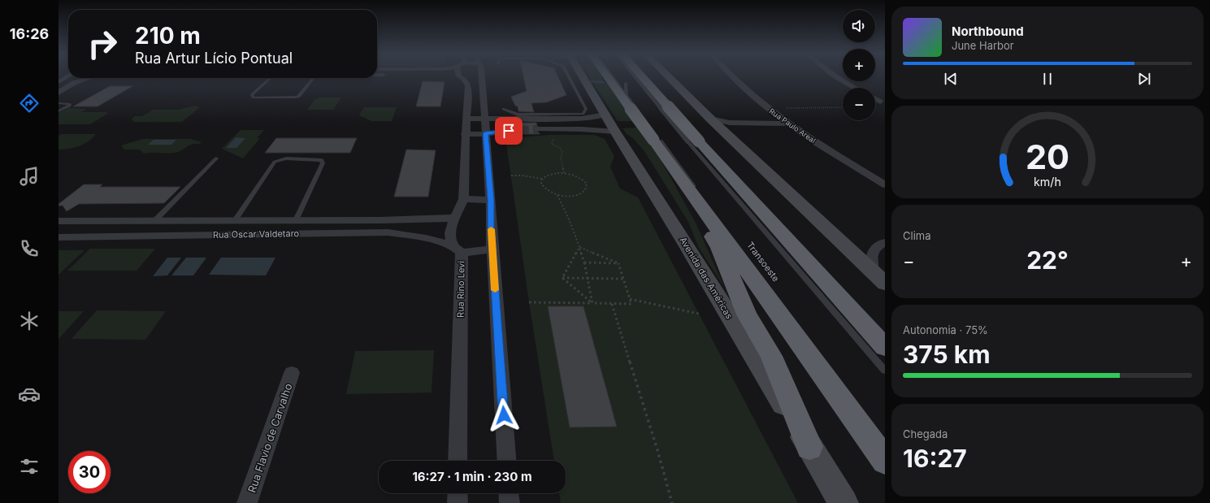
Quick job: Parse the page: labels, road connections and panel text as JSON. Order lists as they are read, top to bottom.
{
  "streets": {
    "main road": ["Avenida das Américas"],
    "street": [
      "Rua Paulo Areal",
      "Rua Oscar Valdetaro",
      "Rua Rino Levi",
      "Rua Flavio de Carvalho"
    ],
    "lane": ["Transoeste"]
  },
  "crossings": [
    ["Rua Oscar Valdetaro", "Rua Rino Levi"]
  ],
  "page": {
    "tabs": "16:26",
    "map_buttons": ["+", "−"],
    "turn": ["210 m", "Rua Artur Lício Pontual"],
    "song": ["Northbound", "June Harbor"],
    "tile": [
      "Clima",
      ["Autonomia · 75%", "375 km"],
      ["Chegada", "16:27"]
    ],
    "heat": ["−", "22°", "+"],
    "limit": "30",
    "trip": "16:27 · 1 min · 230 m",
    "gauge": ["20", "km/h"]
  }
}
